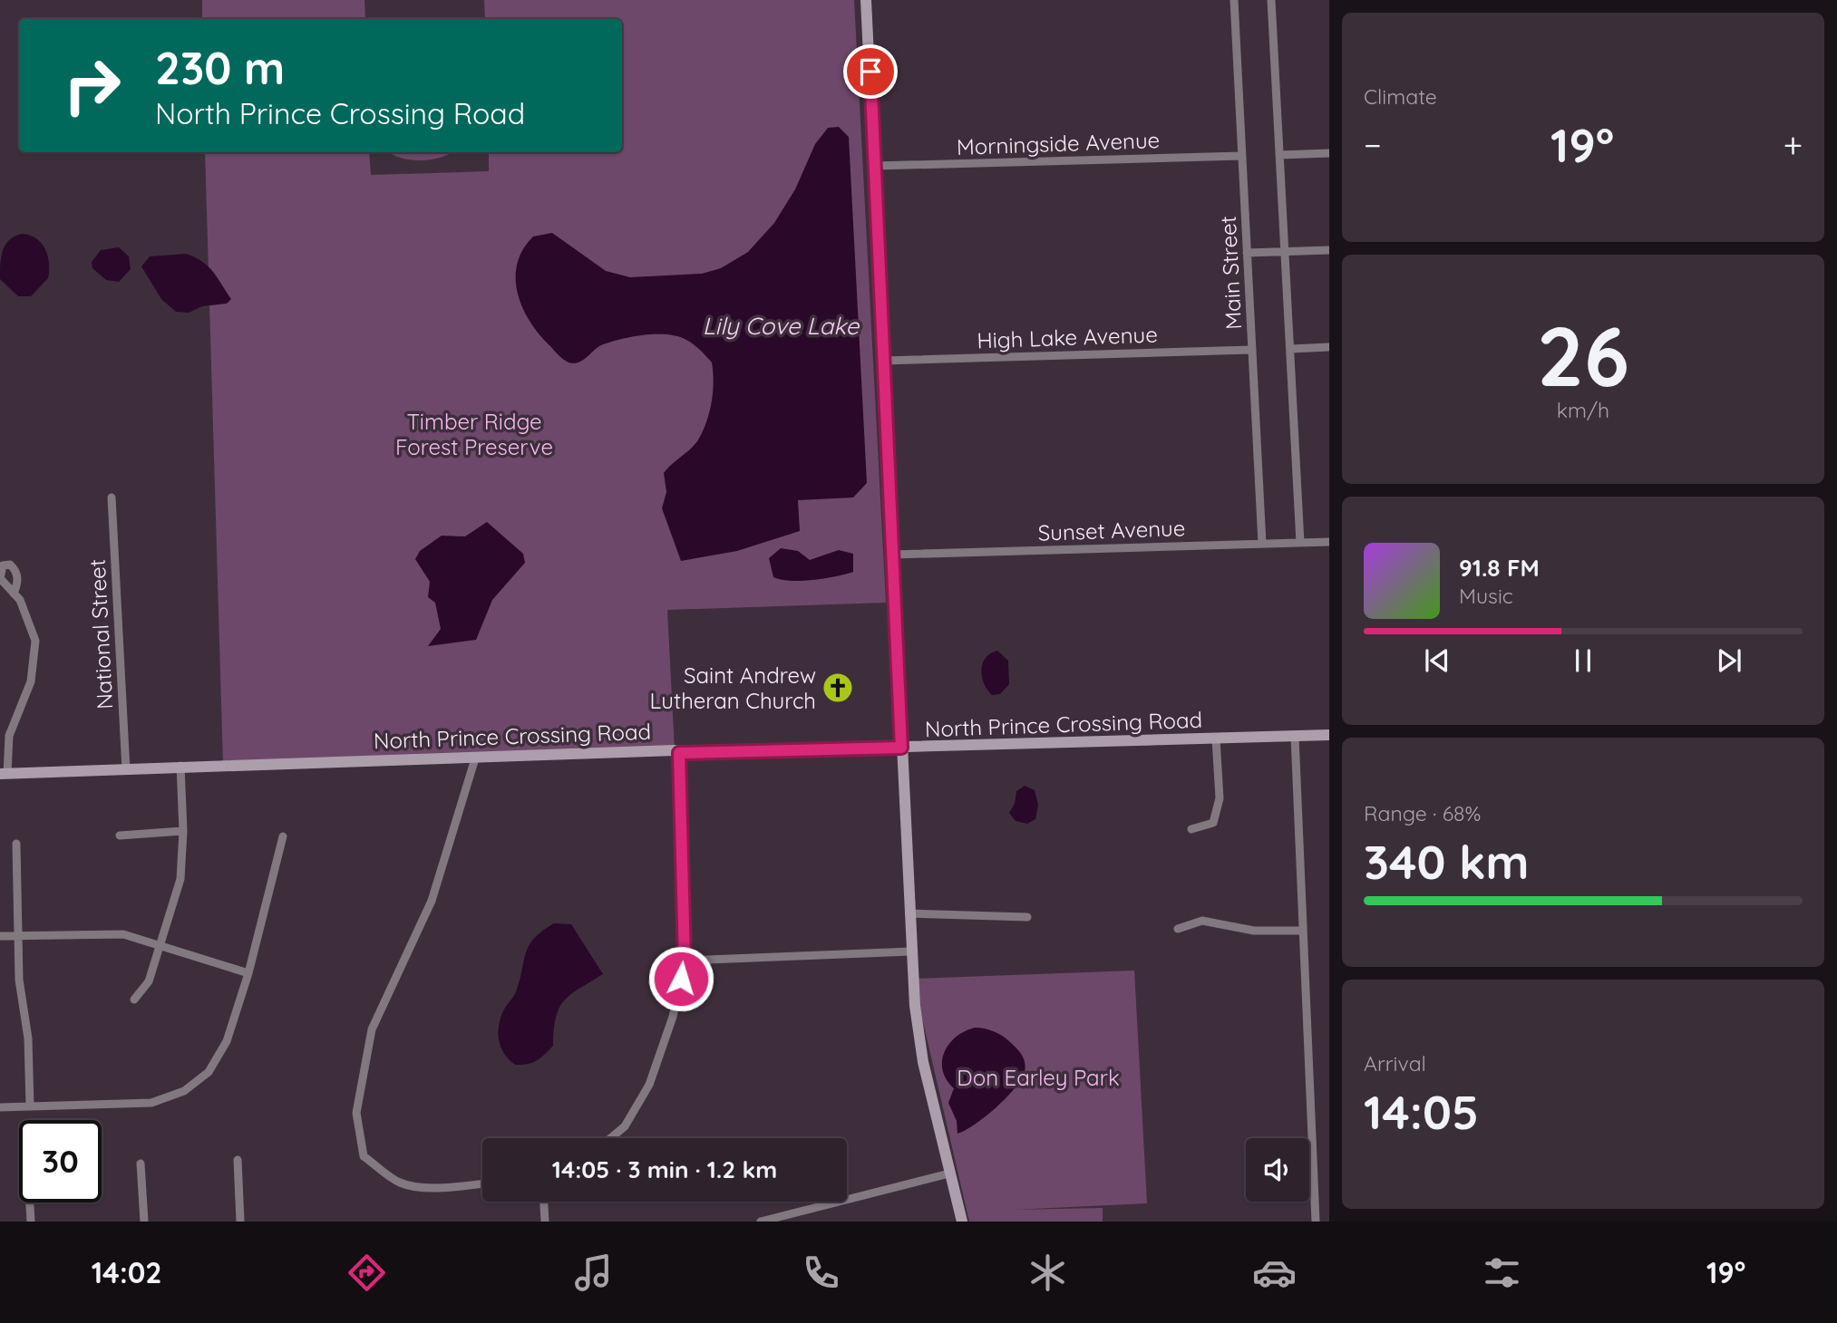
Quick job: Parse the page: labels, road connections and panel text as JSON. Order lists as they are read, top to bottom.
{
  "streets": {
    "street": [
      "Morningside Avenue",
      "Main Street",
      "High Lake Avenue",
      "Sunset Avenue",
      "National Street",
      "North Prince Crossing Road"
    ]
  },
  "crossings": [
    ["Morningside Avenue", "Main Street"],
    ["Main Street", "High Lake Avenue"],
    ["Main Street", "Sunset Avenue"],
    ["National Street", "North Prince Crossing Road"]
  ],
  "water": ["Lily Cove Lake"],
  "parks": ["Timber Ridge Forest Preserve", "Don Earley Park"],
  "places": {
    "church": ["Saint Andrew Lutheran Church"]
  },
  "page": {
    "tile": [
      "Climate",
      ["26", "km/h"],
      ["Range · 68%", "340 km"],
      ["Arrival", "14:05"]
    ],
    "turn": ["230 m", "North Prince Crossing Road"],
    "heat": ["−", "19°", "+"],
    "song": ["91.8 FM", "Music"],
    "limit": "30",
    "trip": "14:05 · 3 min · 1.2 km",
    "tabs": ["14:02", "19°"]
  }
}
